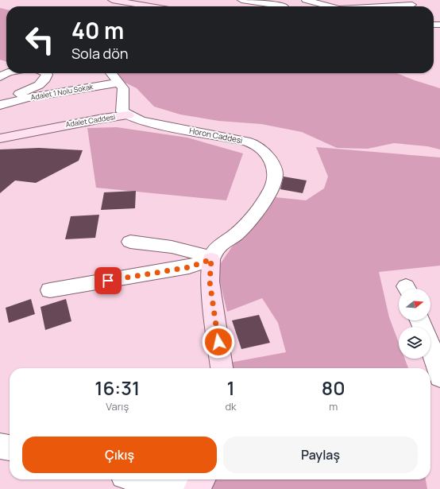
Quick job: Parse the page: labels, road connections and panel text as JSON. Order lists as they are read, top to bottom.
{
  "streets": {
    "street": ["Adalet 1 Nolu Sokak", "Adalet Caddesi", "Horon Caddesi"]
  },
  "crossings": [
    ["Adalet 1 Nolu Sokak", "Adalet Caddesi"],
    ["Adalet Caddesi", "Horon Caddesi"]
  ],
  "north": "right",
  "page": {
    "turn": ["40 m", "Sola dön"],
    "eta": [
      "16:31",
      "Varış",
      "1",
      "dk",
      "80",
      "m"
    ],
    "buttons": ["Çıkış", "Paylaş"]
  }
}
